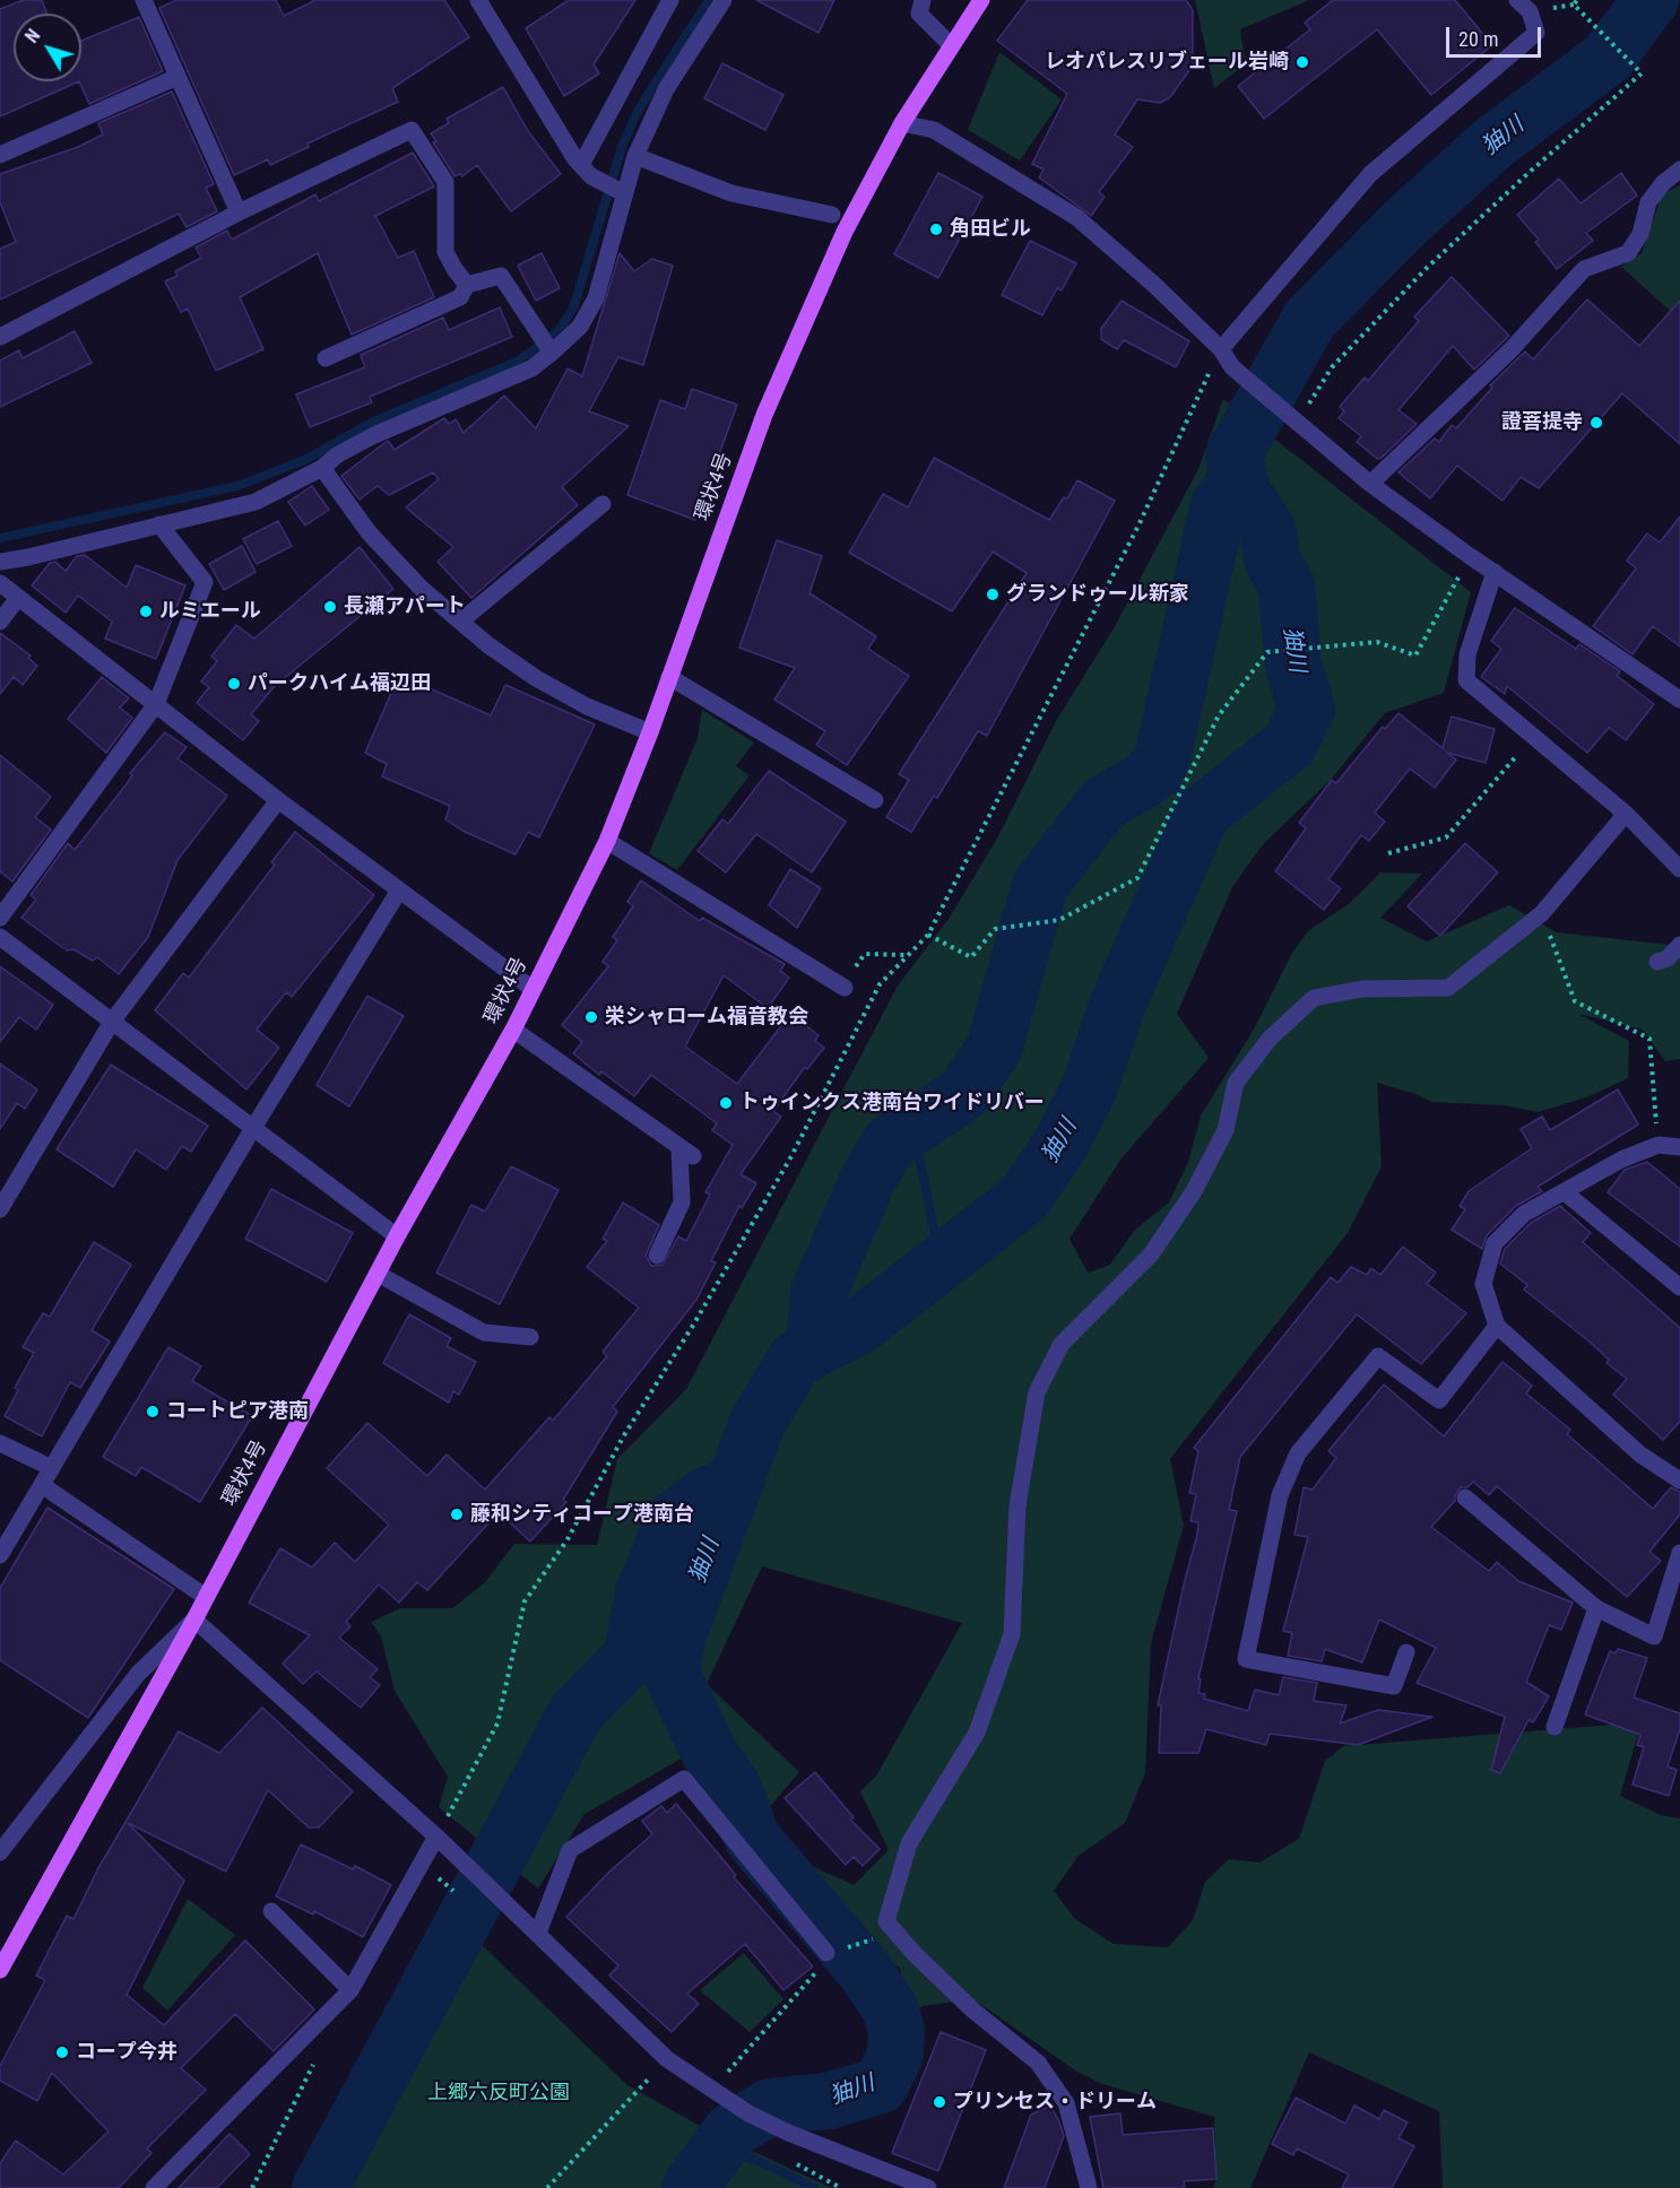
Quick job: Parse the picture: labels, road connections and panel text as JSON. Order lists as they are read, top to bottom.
{
  "streets": {
    "main road": ["環状4号"]
  },
  "water": ["㹨川"],
  "parks": ["上郷六反町公園"],
  "places": [
    "レオパレスリブェール岩崎",
    "角田ビル",
    "證菩提寺",
    "グランドゥール新家",
    "長瀬アパート",
    "ルミエール",
    "パークハイム福辺田",
    "栄シャローム福音教会",
    "トゥインクス港南台ワイドリバー",
    "コートピア港南",
    "藤和シティコープ港南台",
    "コープ今井",
    "プリンセス・ドリーム"
  ],
  "scale_bar": "20 m",
  "north": "top left"
}
